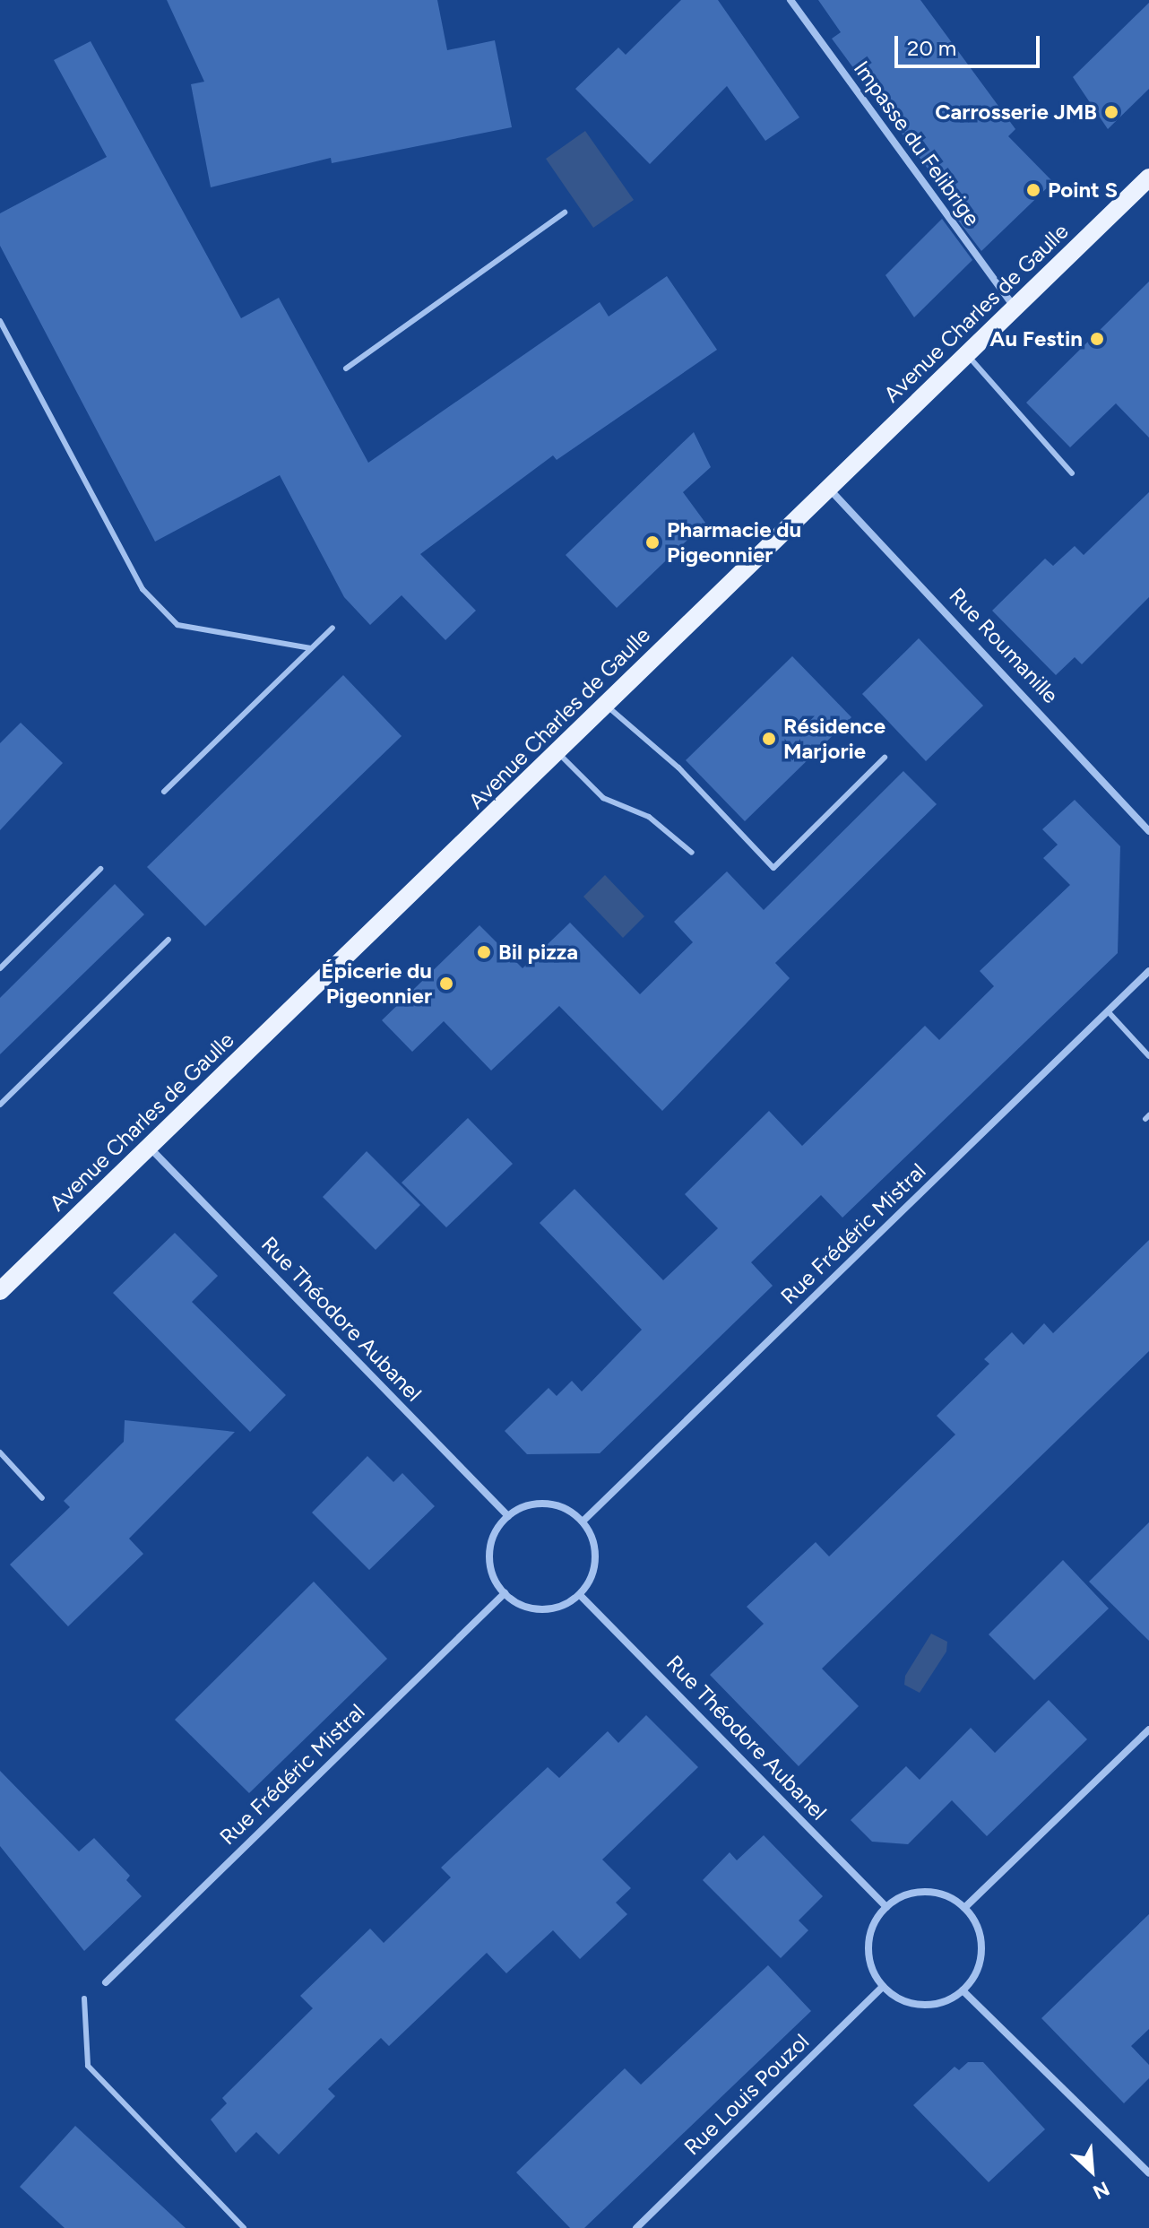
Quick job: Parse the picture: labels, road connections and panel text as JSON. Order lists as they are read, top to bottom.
{
  "streets": {
    "main road": ["Avenue Charles de Gaulle"],
    "street": [
      "Impasse du Felibrige",
      "Rue Roumanille",
      "Rue Frédéric Mistral",
      "Rue Théodore Aubanel",
      "Rue Louis Pouzol"
    ]
  },
  "crossings": [
    ["Impasse du Felibrige", "Avenue Charles de Gaulle"],
    ["Avenue Charles de Gaulle", "Rue Roumanille"],
    ["Avenue Charles de Gaulle", "Rue Théodore Aubanel"],
    ["Rue Frédéric Mistral", "Rue Théodore Aubanel"],
    ["Rue Théodore Aubanel", "Rue Louis Pouzol"]
  ],
  "places": [
    "Carrosserie JMB",
    "Point S",
    "Au Festin",
    "Pharmacie du Pigeonnier",
    "Résidence Marjorie",
    "Bil pizza",
    "Épicerie du Pigeonnier"
  ],
  "scale_bar": "20 m",
  "north": "bottom right"
}
